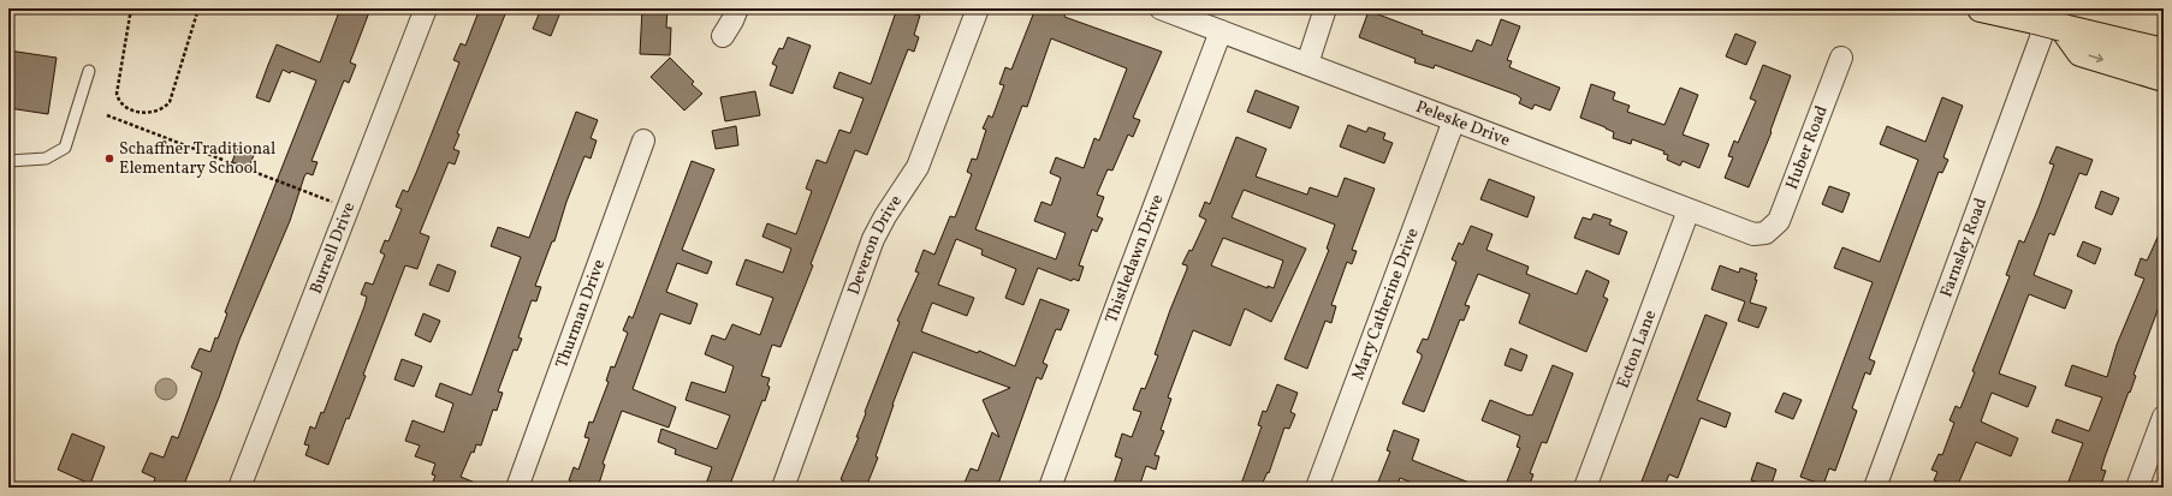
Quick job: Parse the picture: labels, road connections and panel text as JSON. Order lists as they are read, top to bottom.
{
  "streets": {
    "street": [
      "Peleske Drive",
      "Huber Road",
      "Deveron Drive",
      "Farnsley Road",
      "Burrell Drive",
      "Thistledawn Drive",
      "Mary Catherine Drive",
      "Thurman Drive",
      "Ecton Lane"
    ]
  },
  "crossings": [
    ["Peleske Drive", "Huber Road"],
    ["Peleske Drive", "Thistledawn Drive"],
    ["Peleske Drive", "Mary Catherine Drive"],
    ["Peleske Drive", "Ecton Lane"]
  ],
  "places": ["Schaffner Traditional Elementary School"]
}
